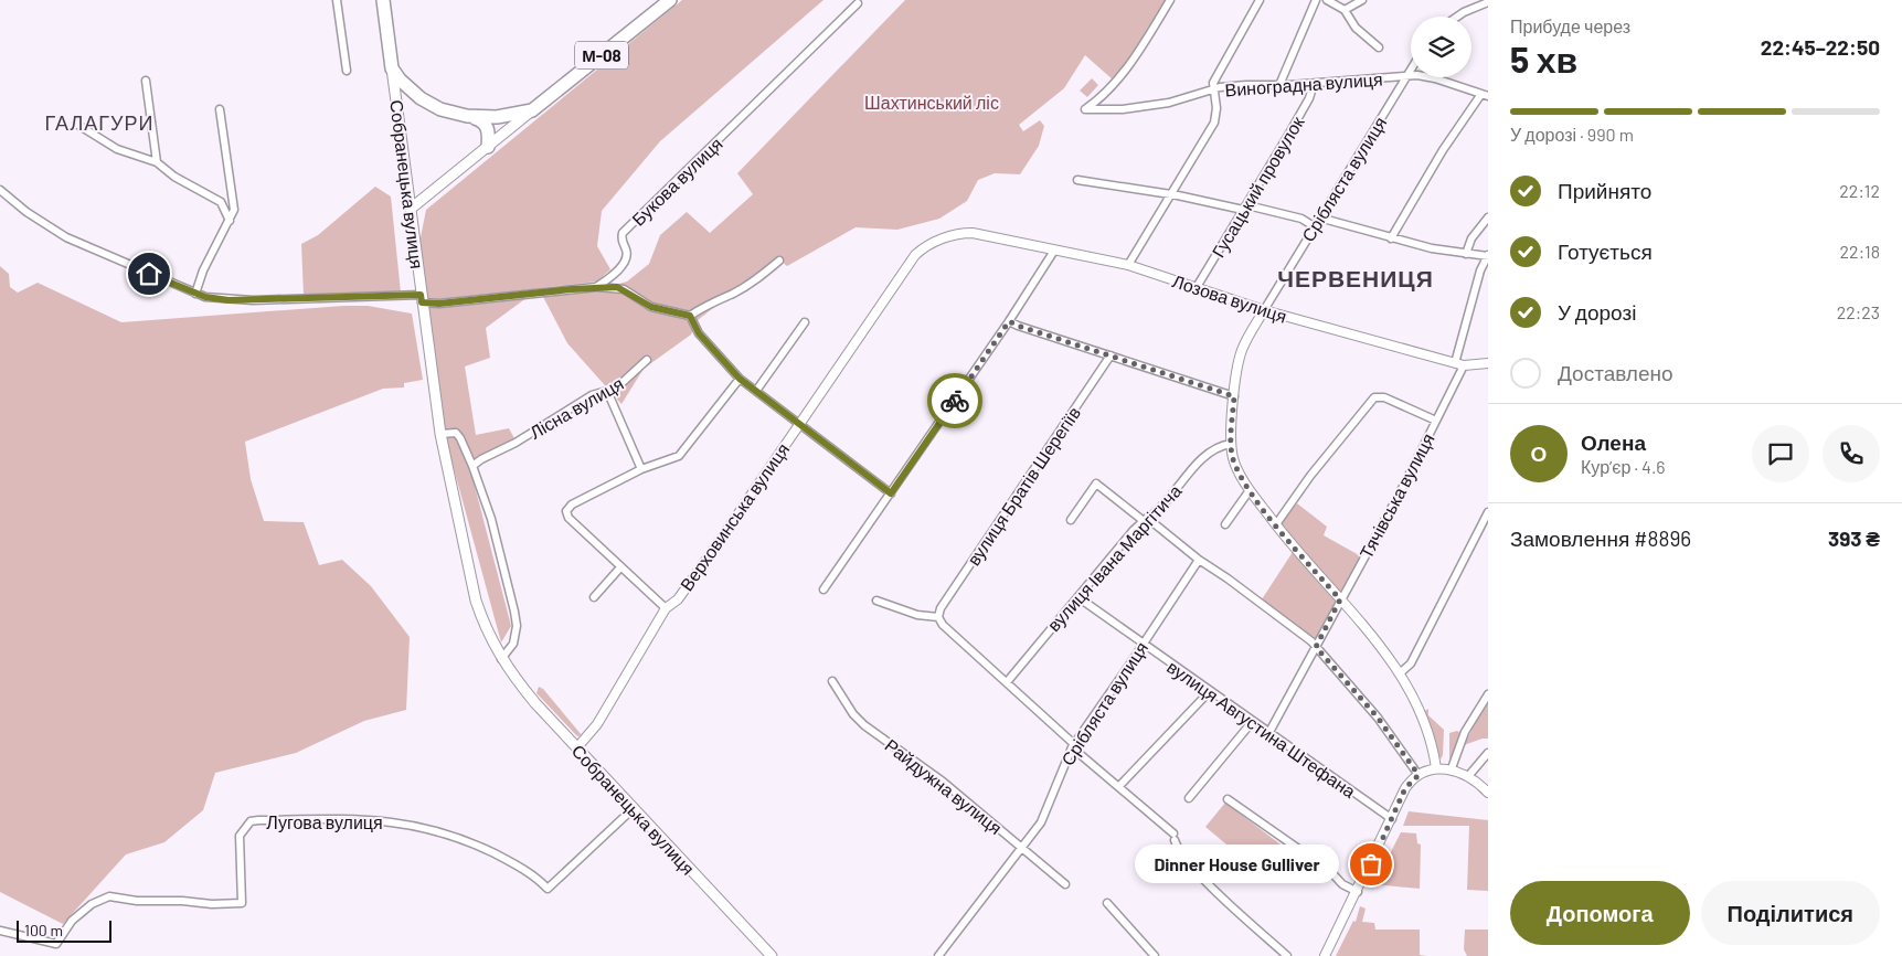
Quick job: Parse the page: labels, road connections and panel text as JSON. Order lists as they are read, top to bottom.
{
  "streets": {
    "highway": ["М-08", "Собранецька вулиця"],
    "street": [
      "Виноградна вулиця",
      "Срібляста вулиця",
      "Букова вулиця",
      "Гусацький провулок",
      "Лозова вулиця",
      "Лісна вулиця",
      "вулиця Братів Шерегіїв",
      "Тячівська вулиця",
      "Верховинська вулиця",
      "вулиця Івана Маргітича",
      "вулиця Августина Штефана",
      "Райдужна вулиця",
      "Лугова вулиця"
    ]
  },
  "crossings": [
    ["М-08", "Собранецька вулиця"],
    ["Виноградна вулиця", "Срібляста вулиця"],
    ["Виноградна вулиця", "Гусацький провулок"],
    ["Срібляста вулиця", "Лозова вулиця"],
    ["Срібляста вулиця", "Тячівська вулиця"],
    ["Срібляста вулиця", "вулиця Івана Маргітича"],
    ["Срібляста вулиця", "вулиця Августина Штефана"],
    ["Срібляста вулиця", "Райдужна вулиця"],
    ["Букова вулиця", "Собранецька вулиця"],
    ["Собранецька вулиця", "Верховинська вулиця"],
    ["Собранецька вулиця", "Лугова вулиця"],
    ["Гусацький провулок", "Лозова вулиця"],
    ["Лозова вулиця", "Тячівська вулиця"],
    ["Лозова вулиця", "Верховинська вулиця"],
    ["Тячівська вулиця", "вулиця Августина Штефана"],
    ["вулиця Івана Маргітича", "вулиця Августина Штефана"]
  ],
  "districts": ["ГАЛАГУРИ", "ЧЕРВЕНИЦЯ"],
  "parks": ["Шахтинський ліс"],
  "places": ["Dinner House Gulliver"],
  "scale_bar": "100 m",
  "page": {
    "heading": ["5 хв", "Прибуде через", "22:45–22:50"],
    "panel": [
      "Олена",
      "Кур’єр · 4.6",
      "Замовлення #8896",
      "393 ₴"
    ],
    "bar": "У дорозі · 990 m",
    "list": [
      ["Прийнято", "22:12"],
      ["Готується", "22:18"],
      ["У дорозі", "22:23"],
      "Доставлено"
    ],
    "round": "О",
    "bubble": "Dinner House Gulliver",
    "buttons": ["Допомога", "Поділитися"],
    "scale": "100 m"
  }
}
